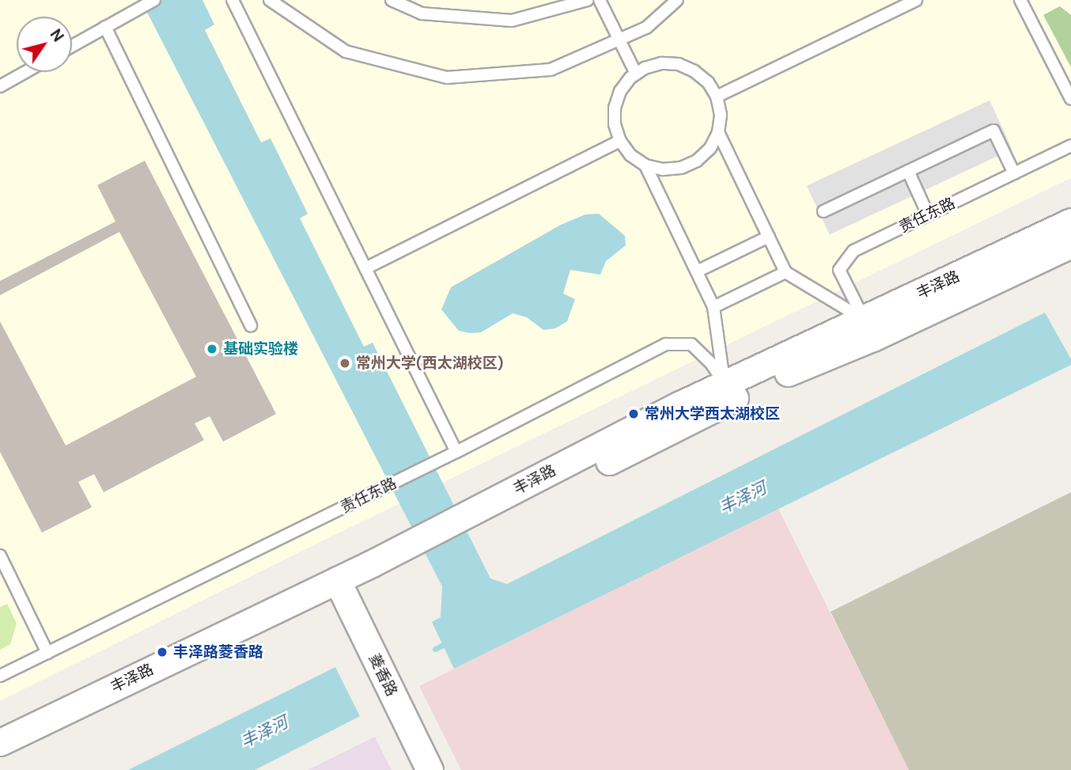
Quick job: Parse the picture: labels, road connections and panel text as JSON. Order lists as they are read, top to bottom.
{
  "streets": {
    "street": ["丰泽路", "菱香路"],
    "lane": ["责任东路"]
  },
  "crossings": [
    ["责任东路", "丰泽路"],
    ["丰泽路", "菱香路"]
  ],
  "water": ["丰泽河"],
  "places": [
    "基础实验楼",
    "常州大学(西太湖校区)",
    "常州大学西太湖校区",
    "丰泽路菱香路"
  ],
  "north": "top right"
}
